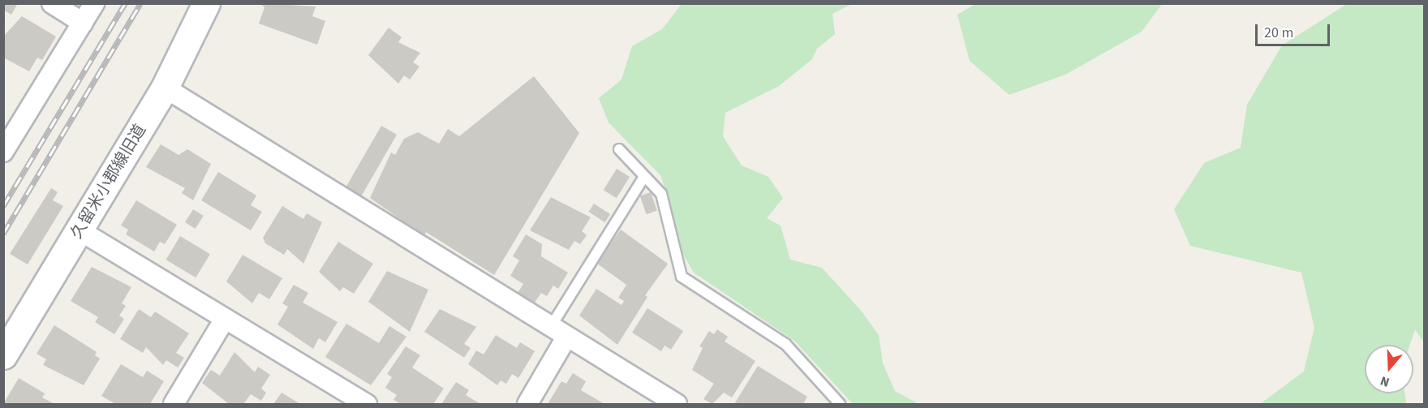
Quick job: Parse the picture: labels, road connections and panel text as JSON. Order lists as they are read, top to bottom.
{
  "streets": {
    "street": ["久留米小郡線旧道"]
  },
  "scale_bar": "20 m",
  "north": "bottom"
}
